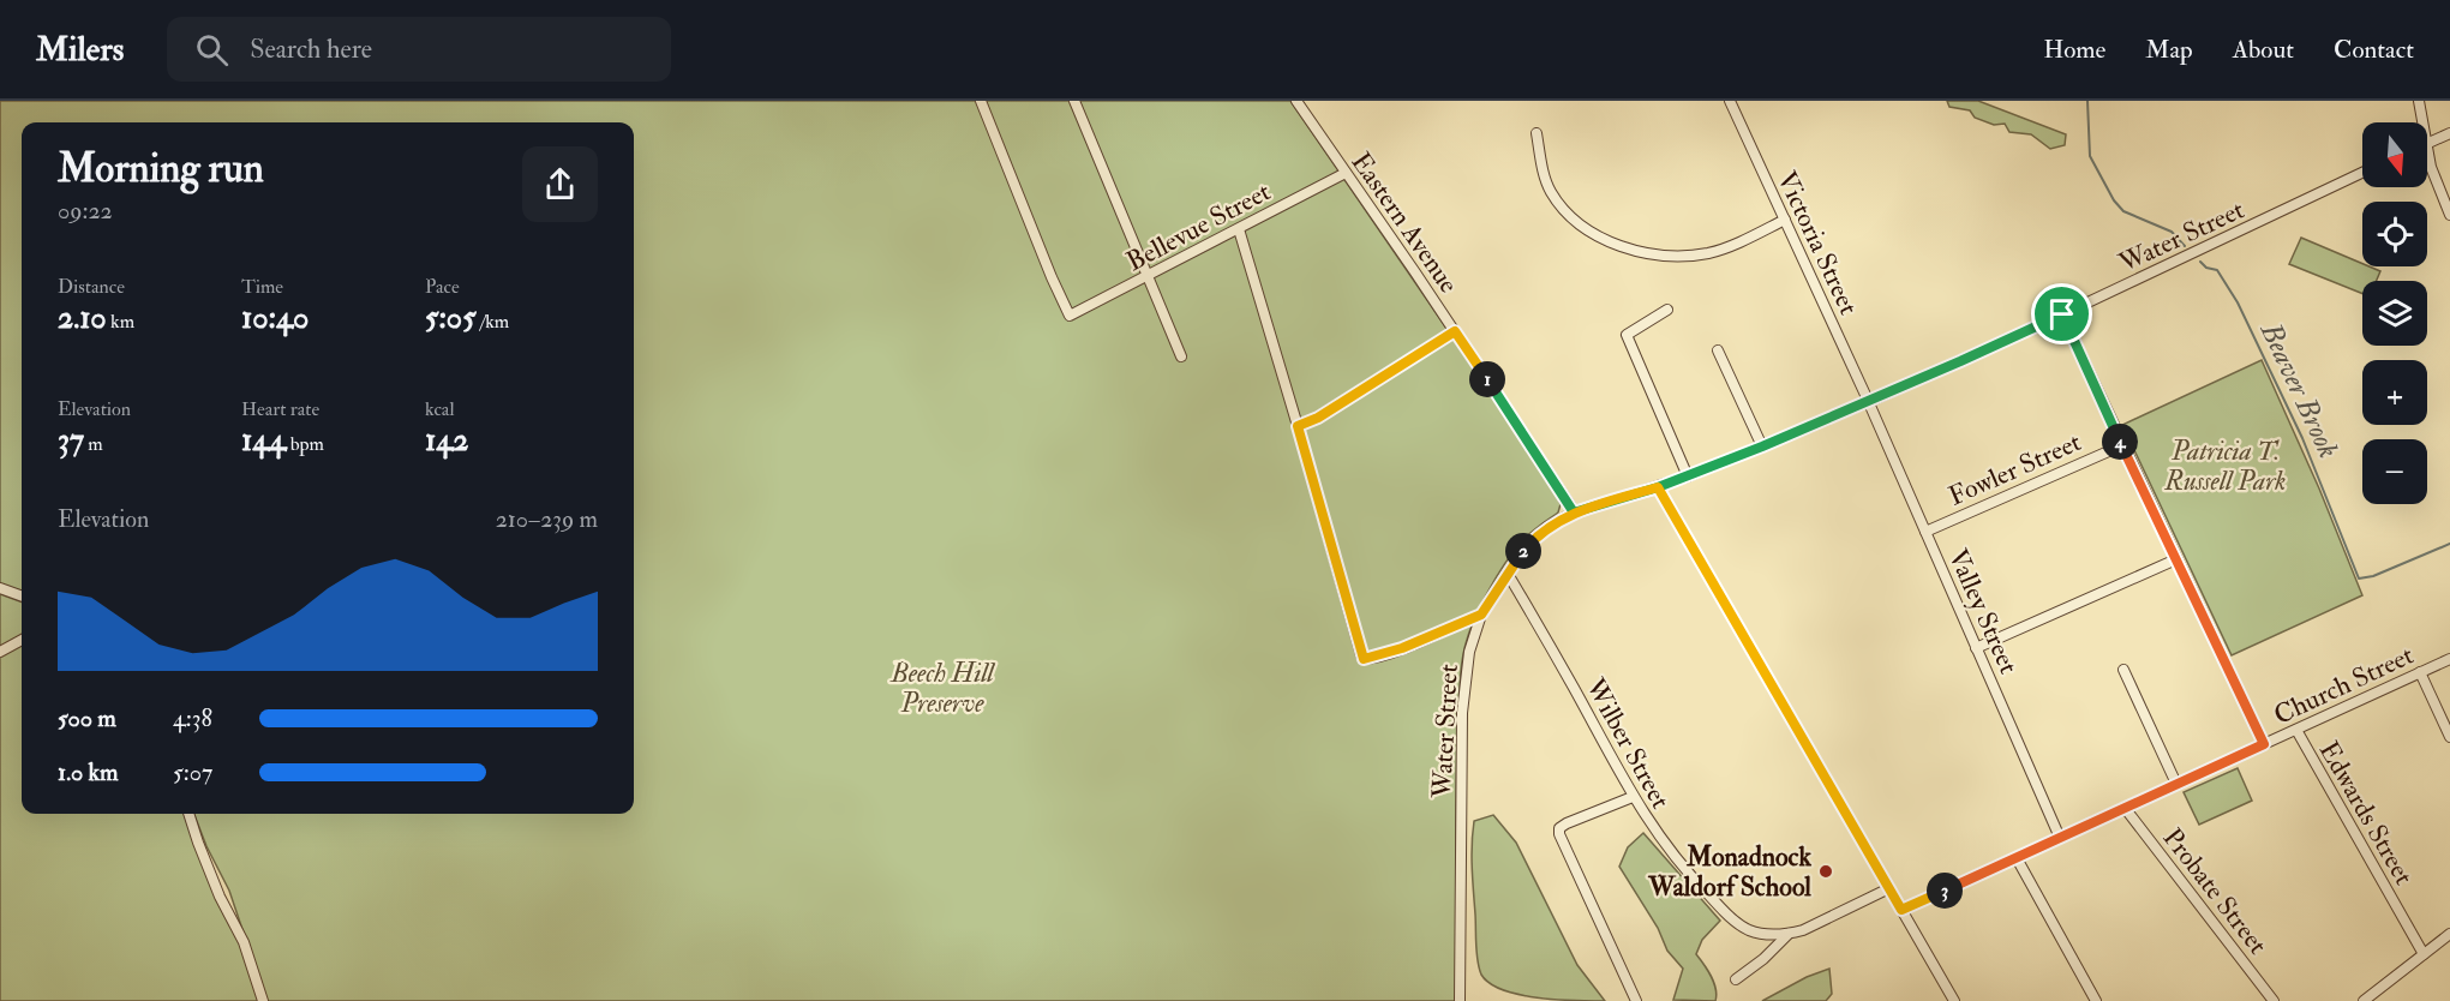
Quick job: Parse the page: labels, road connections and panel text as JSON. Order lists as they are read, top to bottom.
{
  "streets": {
    "street": [
      "Eastern Avenue",
      "Bellevue Street",
      "Water Street",
      "Victoria Street",
      "Fowler Street",
      "Valley Street",
      "Church Street",
      "Wilber Street",
      "Edwards Street",
      "Probate Street"
    ]
  },
  "crossings": [
    ["Eastern Avenue", "Bellevue Street"],
    ["Eastern Avenue", "Water Street"],
    ["Water Street", "Victoria Street"],
    ["Water Street", "Valley Street"],
    ["Water Street", "Wilber Street"],
    ["Victoria Street", "Valley Street"],
    ["Fowler Street", "Valley Street"],
    ["Valley Street", "Church Street"],
    ["Church Street", "Edwards Street"],
    ["Church Street", "Probate Street"]
  ],
  "water": ["Beaver Brook"],
  "parks": ["Patricia T. Russell Park", "Beech Hill Preserve"],
  "places": ["Monadnock Waldorf School"],
  "north": "bottom",
  "page": {
    "header": "Milers",
    "search": "Search here",
    "nav": [
      "Home",
      "Map",
      "About",
      "Contact"
    ],
    "map_buttons": ["+", "−"],
    "heading": ["Morning run", "09:22"],
    "stats": [
      ["Distance", "2.10 km"],
      ["Time", "10:40"],
      ["Pace", "5:05 /km"],
      ["Elevation", "37 m"],
      ["Heart rate", "144 bpm"],
      ["kcal", "142"]
    ],
    "pins": [
      "1",
      "4",
      "2",
      "3"
    ],
    "chart": ["Elevation", "210–239 m"],
    "list": [
      {
        "name": "500 m",
        "note": "4:38"
      },
      {
        "name": "1.0 km",
        "note": "5:07"
      }
    ]
  }
}
